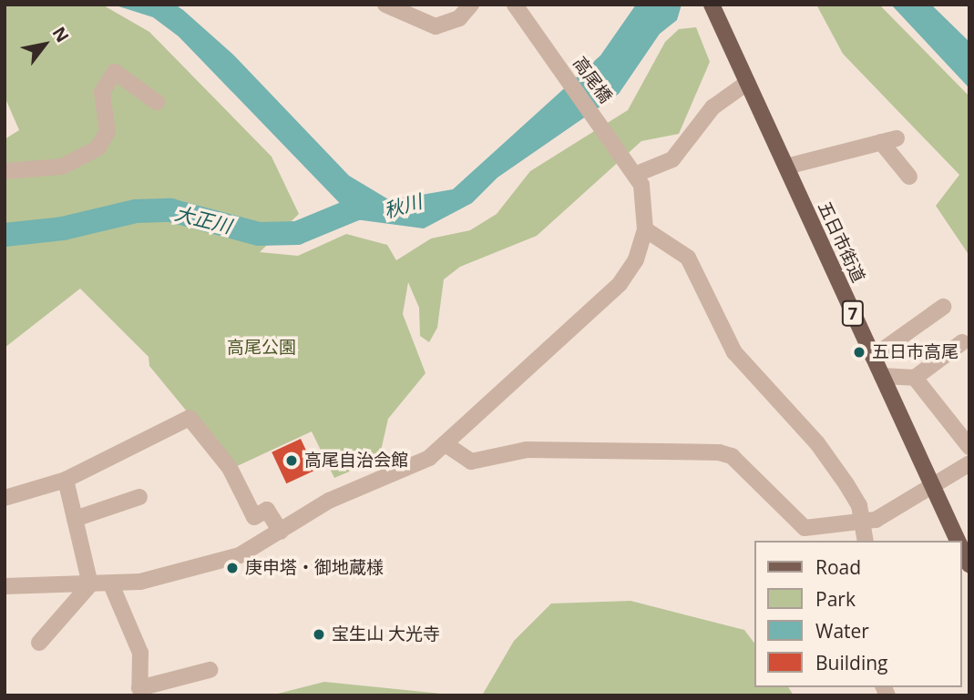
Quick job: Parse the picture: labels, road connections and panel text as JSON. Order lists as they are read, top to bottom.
{
  "streets": {
    "main road": ["五日市街道", "7"],
    "street": ["高尾橋"]
  },
  "water": ["秋川", "大正川"],
  "parks": ["高尾公園"],
  "places": [
    "五日市高尾",
    "高尾自治会館",
    "庚申塔・御地蔵様",
    "宝生山 大光寺"
  ],
  "legend": [
    "Road",
    "Park",
    "Water",
    "Building"
  ],
  "north": "top right"
}
